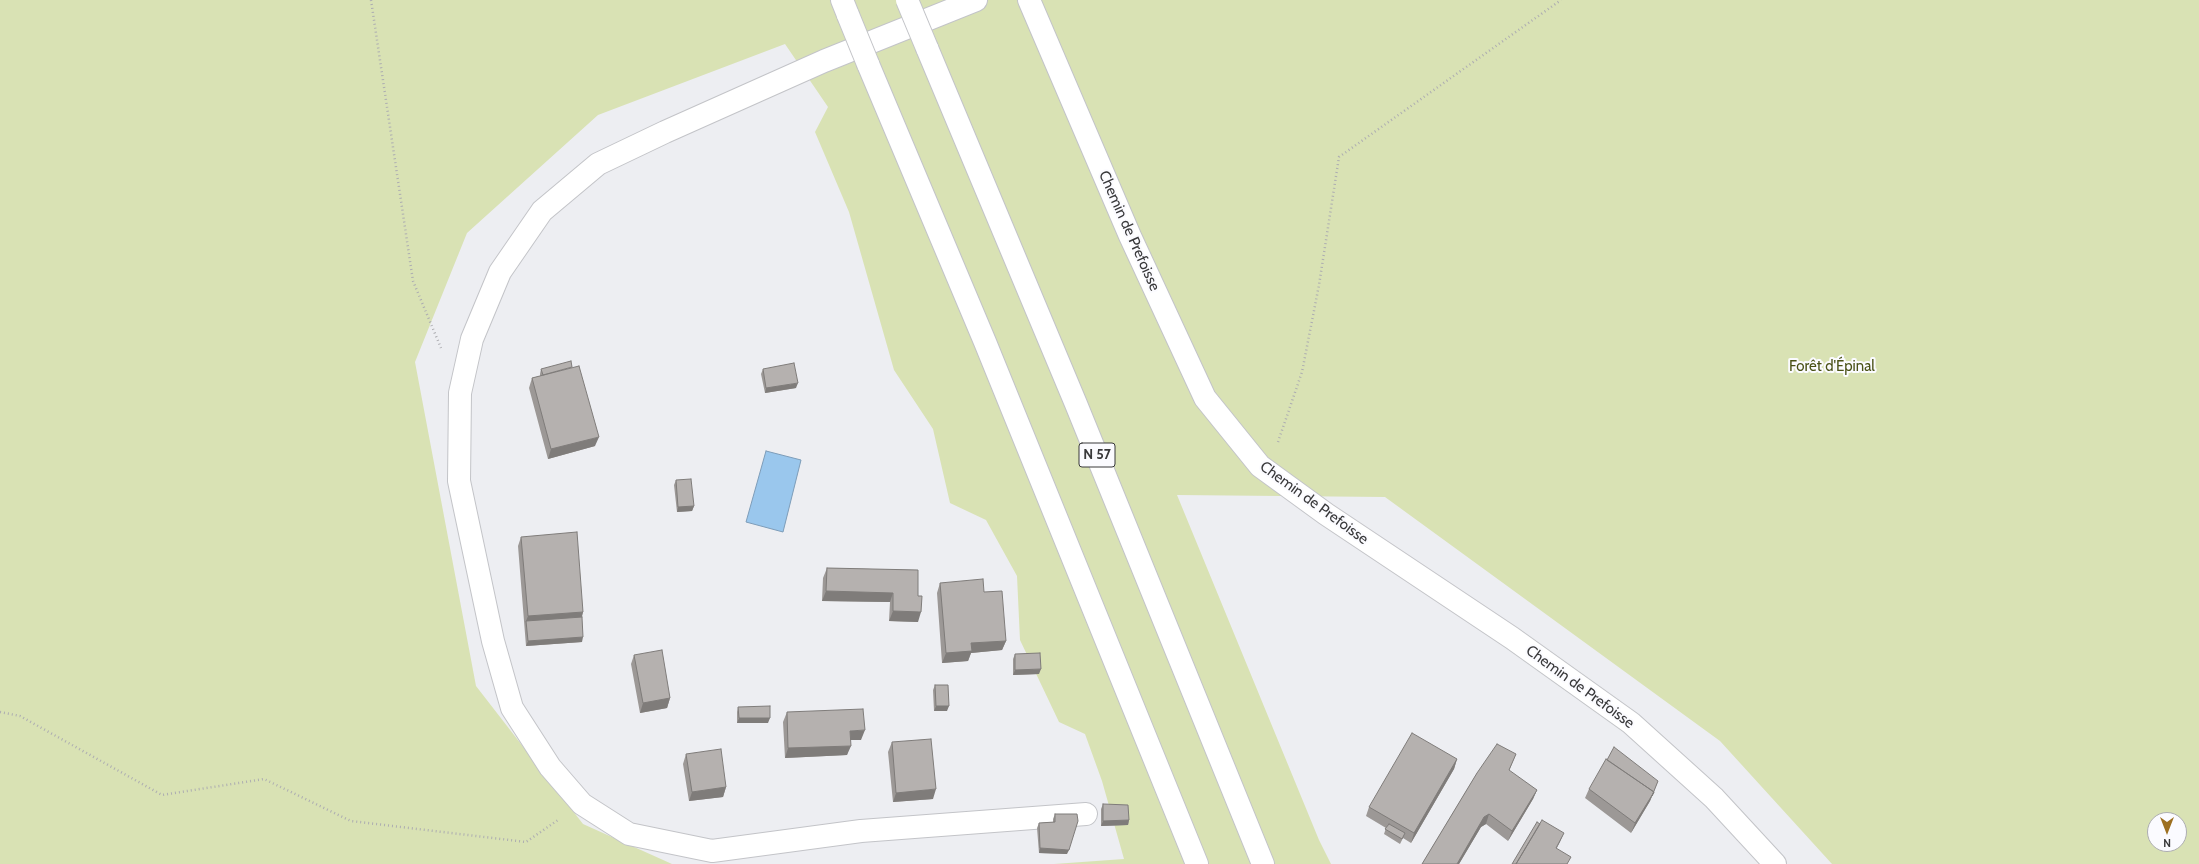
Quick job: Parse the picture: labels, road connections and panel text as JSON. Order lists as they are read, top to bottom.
{
  "streets": {
    "main road": ["Chemin de Prefoisse", "N 57"]
  },
  "parks": ["Forêt d'Épinal"],
  "north": "bottom"
}
